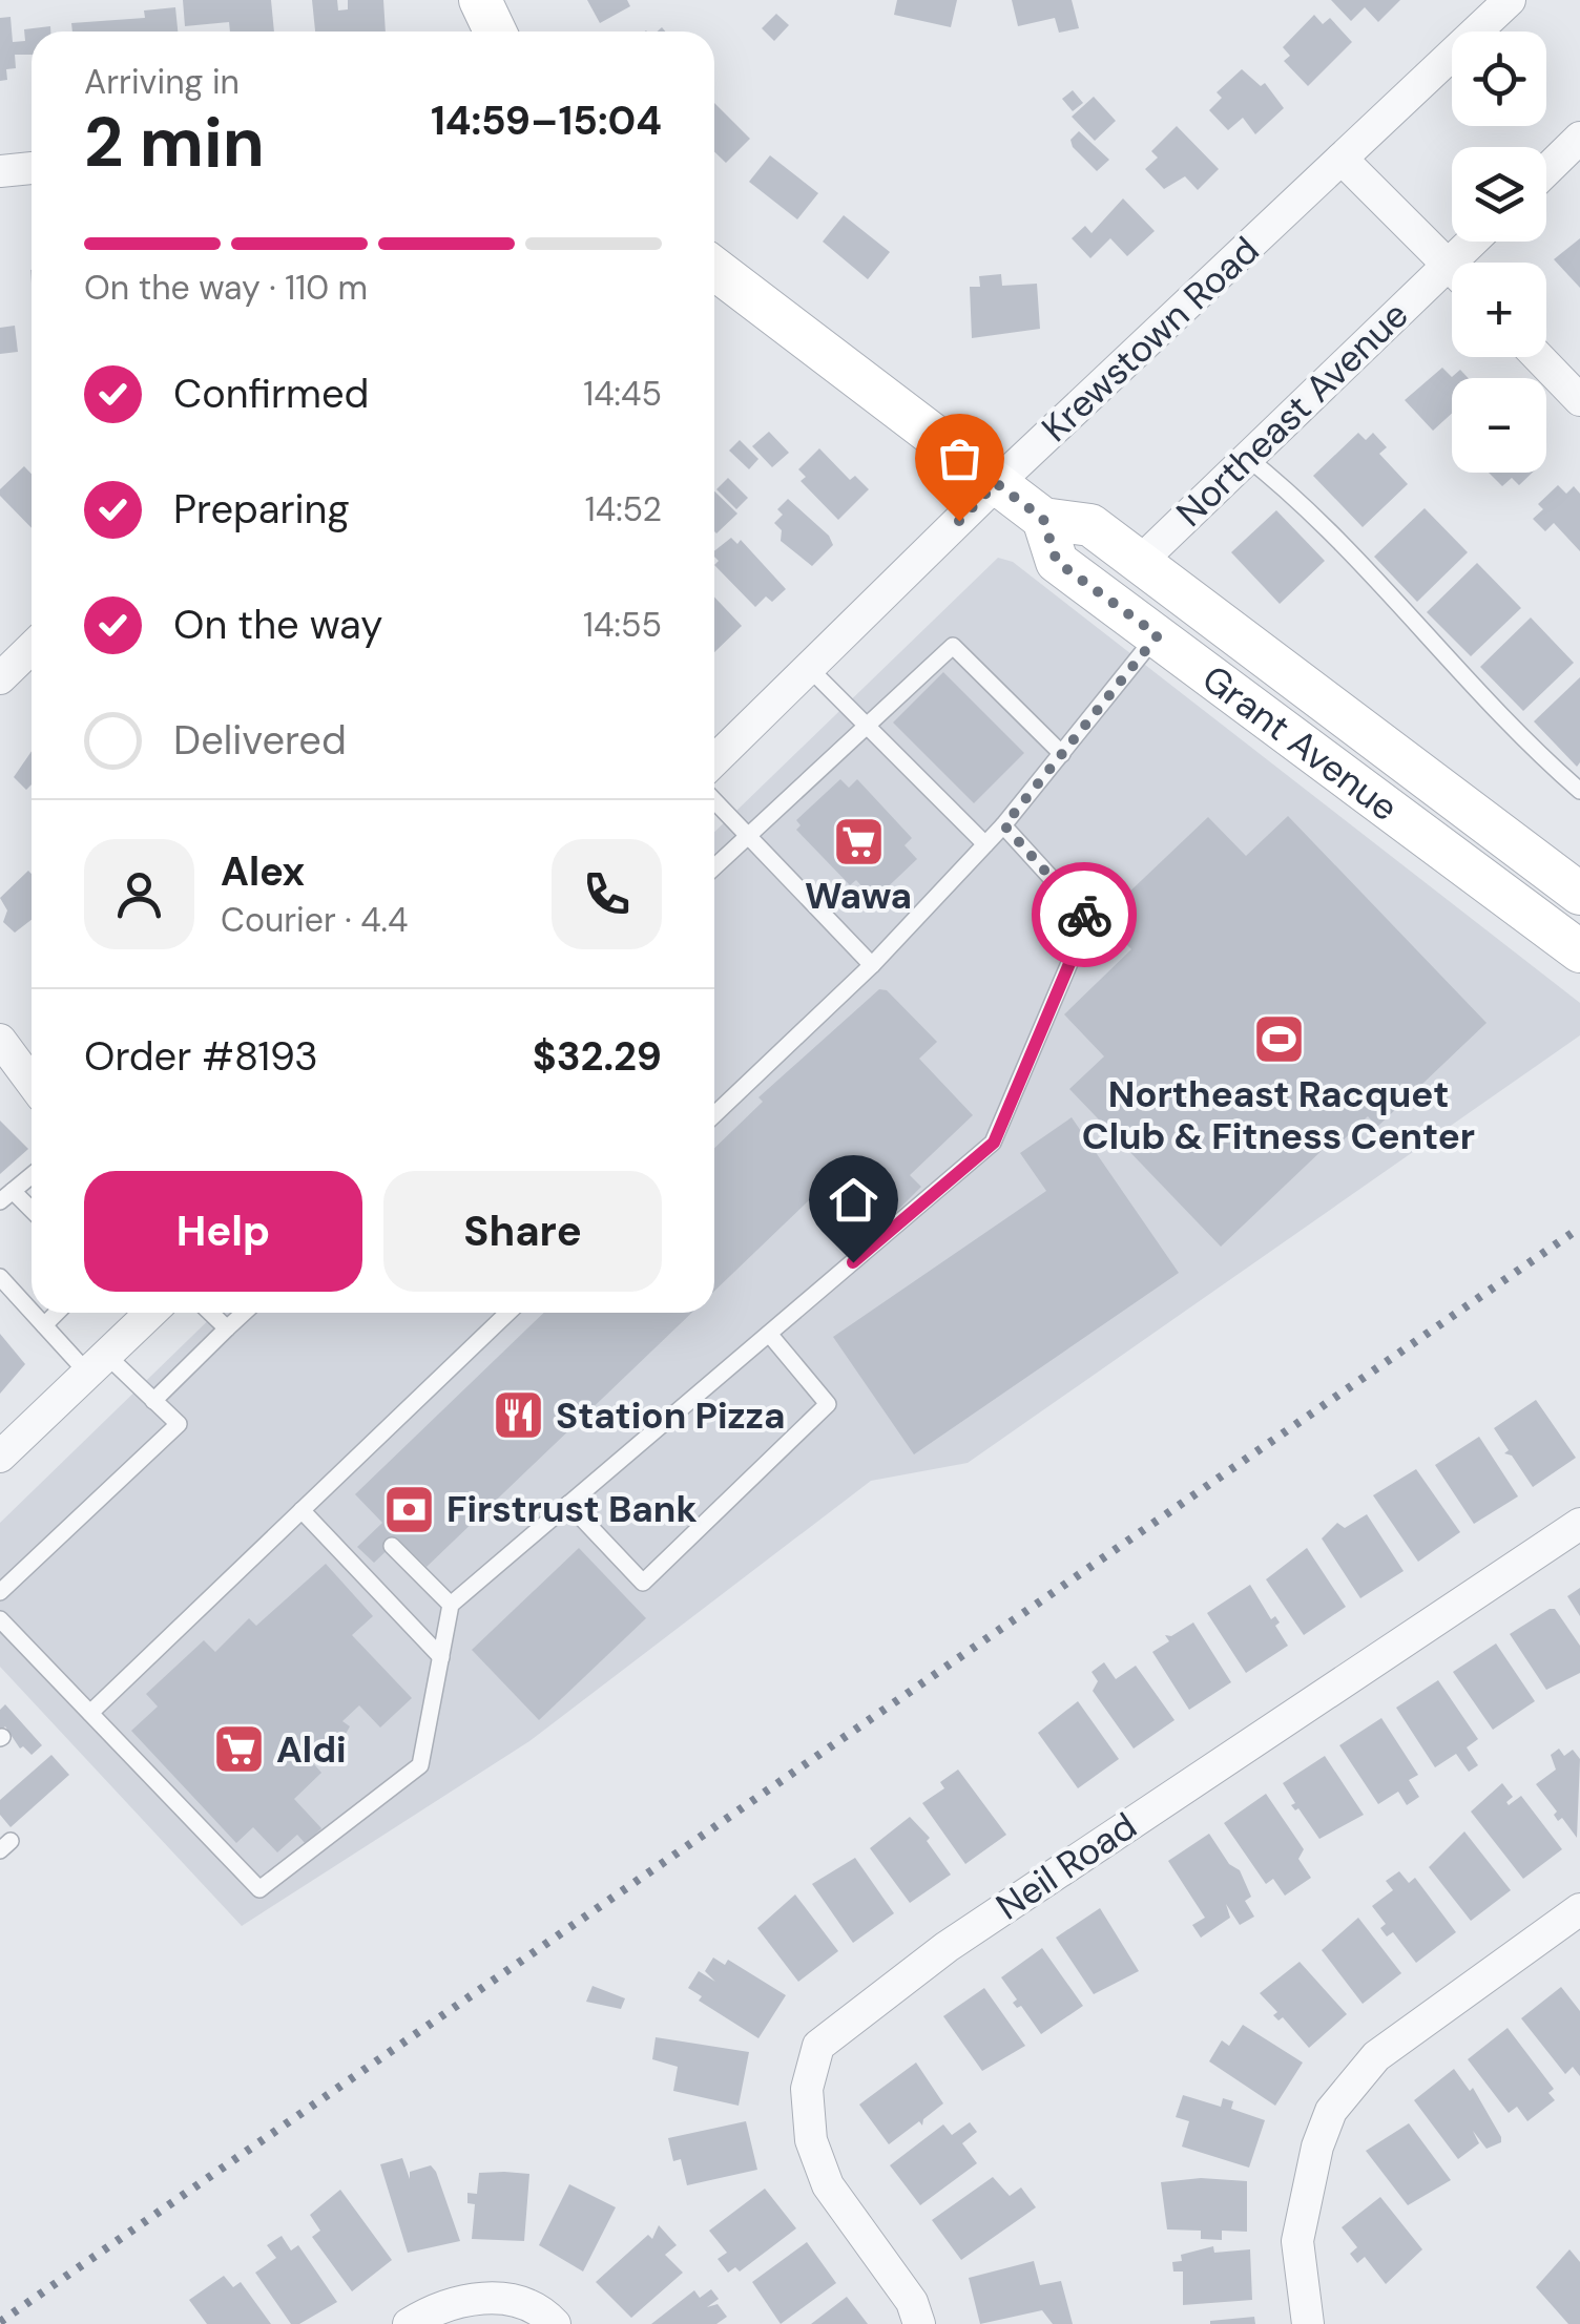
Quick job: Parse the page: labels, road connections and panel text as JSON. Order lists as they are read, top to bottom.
{
  "streets": {
    "main road": ["Grant Avenue"],
    "street": ["Krewstown Road", "Northeast Avenue", "Neil Road"]
  },
  "crossings": [
    ["Krewstown Road", "Grant Avenue"],
    ["Northeast Avenue", "Grant Avenue"]
  ],
  "places": {
    "supermarket": ["Wawa", "Aldi"],
    "sports": ["Northeast Racquet Club & Fitness Center"],
    "restaurant": ["Station Pizza"],
    "bank": ["Firstrust Bank"]
  },
  "page": {
    "map_buttons": ["+", "−"],
    "heading": ["2 min", "Arriving in", "14:59–15:04"],
    "panel": [
      "Alex",
      "Courier · 4.4",
      "Order #8193",
      "$32.29"
    ],
    "bar": "On the way · 110 m",
    "list": [
      ["Confirmed", "14:45"],
      ["Preparing", "14:52"],
      ["On the way", "14:55"],
      "Delivered"
    ],
    "buttons": ["Help", "Share"]
  }
}
